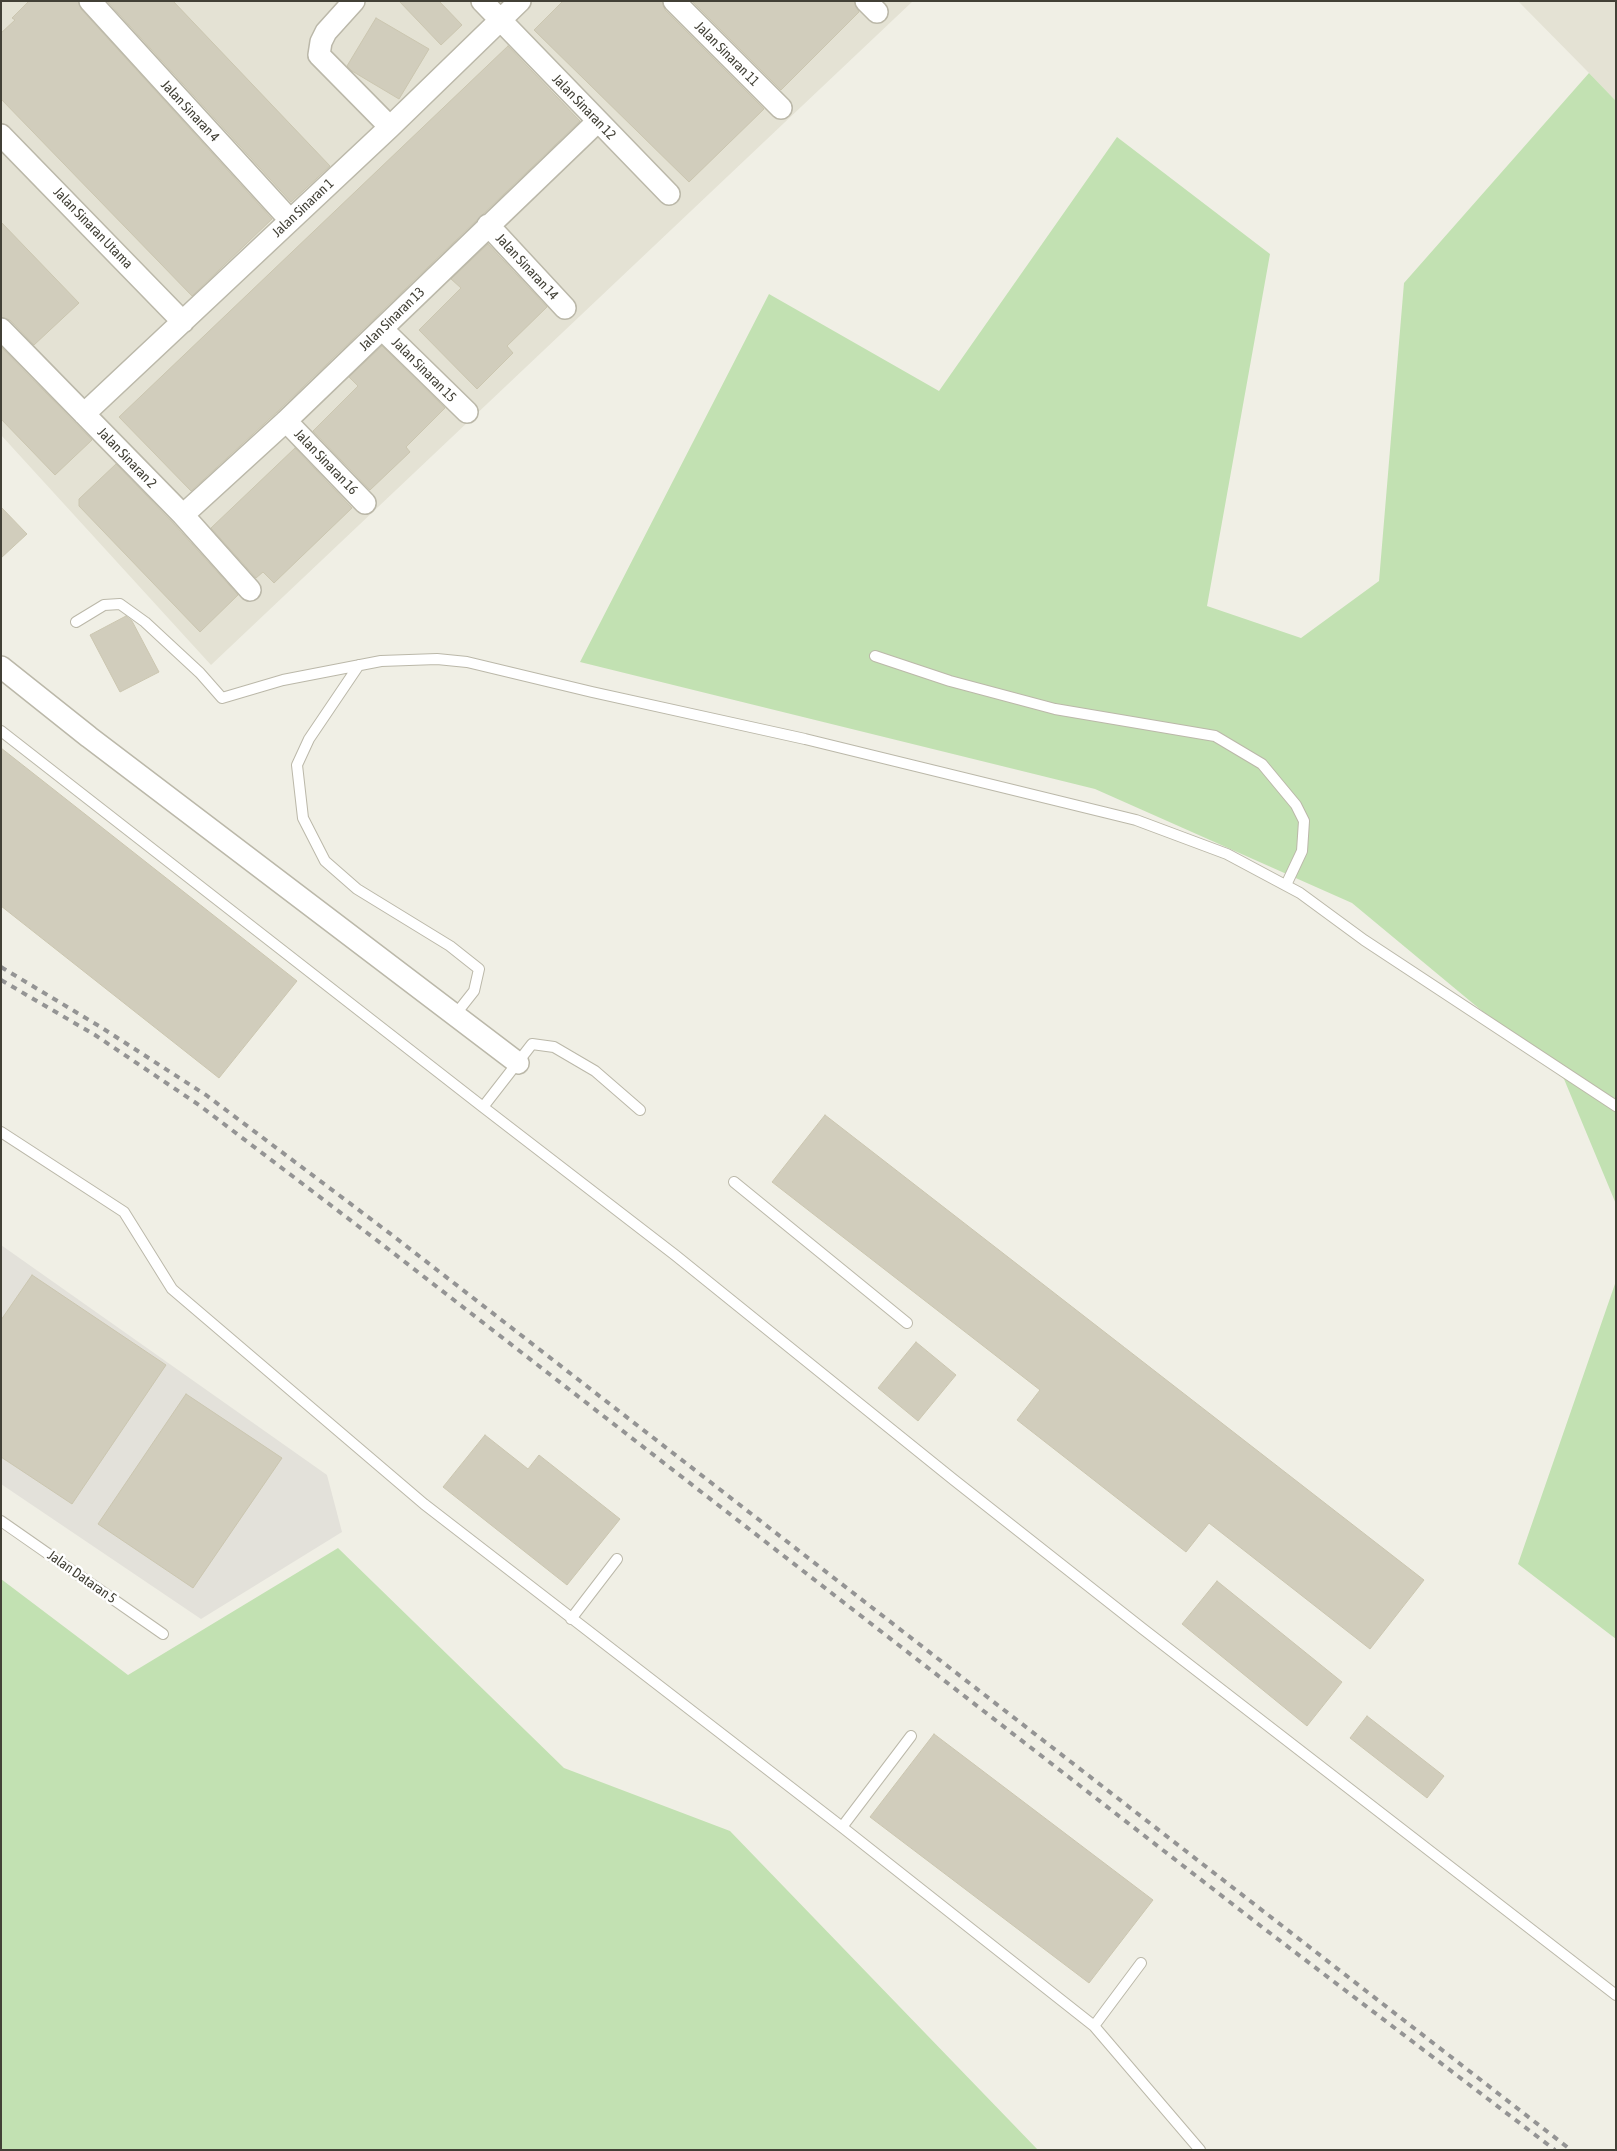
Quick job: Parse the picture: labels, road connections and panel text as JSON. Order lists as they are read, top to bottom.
{
  "streets": {
    "street": [
      "Jalan Sinaran 11",
      "Jalan Sinaran 12",
      "Jalan Sinaran 4",
      "Jalan Sinaran 1",
      "Jalan Sinaran Utama",
      "Jalan Sinaran 14",
      "Jalan Sinaran 13",
      "Jalan Sinaran 15",
      "Jalan Sinaran 2",
      "Jalan Sinaran 16"
    ],
    "lane": ["Jalan Dataran 5"]
  },
  "crossings": [
    ["Jalan Sinaran 12", "Jalan Sinaran 1"],
    ["Jalan Sinaran 12", "Jalan Sinaran 13"],
    ["Jalan Sinaran 4", "Jalan Sinaran 1"],
    ["Jalan Sinaran 1", "Jalan Sinaran Utama"],
    ["Jalan Sinaran 1", "Jalan Sinaran 2"],
    ["Jalan Sinaran 14", "Jalan Sinaran 13"],
    ["Jalan Sinaran 13", "Jalan Sinaran 15"],
    ["Jalan Sinaran 13", "Jalan Sinaran 2"],
    ["Jalan Sinaran 13", "Jalan Sinaran 16"]
  ]
}
